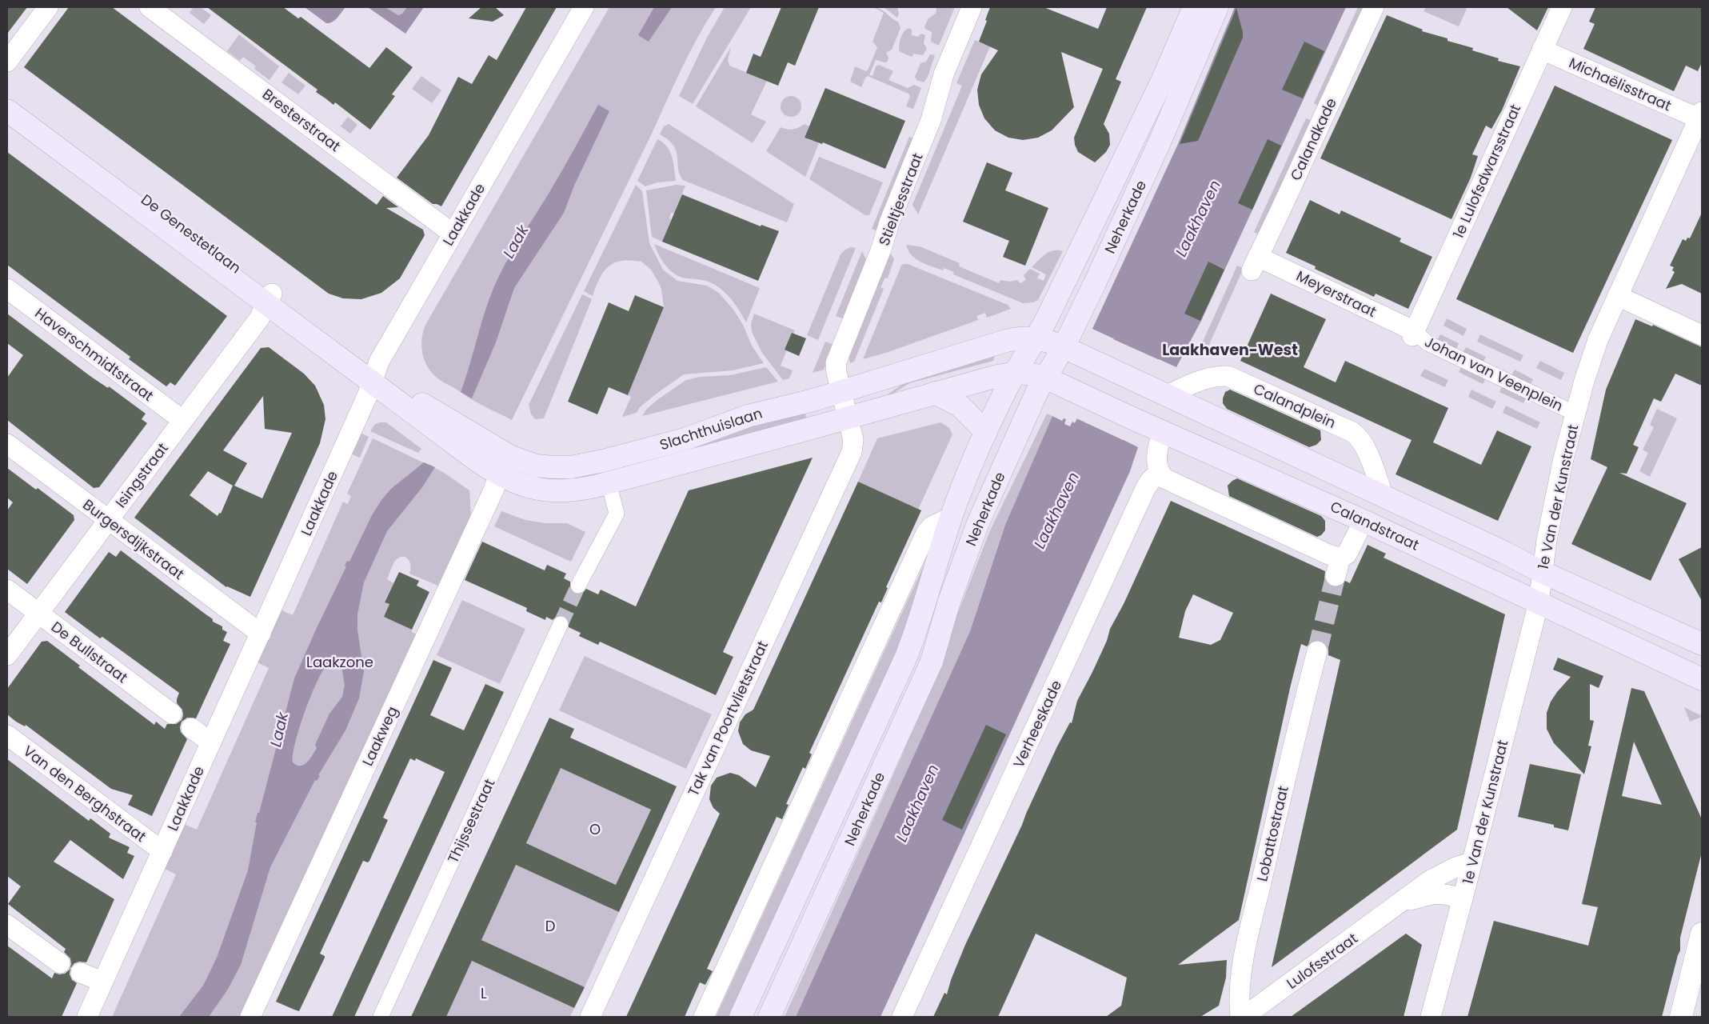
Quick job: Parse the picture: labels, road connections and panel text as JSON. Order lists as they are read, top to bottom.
{
  "streets": {
    "main road": [
      "Neherkade",
      "De Genestetlaan",
      "Slachthuislaan",
      "Calandstraat"
    ],
    "street": [
      "Michaëlisstraat",
      "Bresterstraat",
      "Calandkade",
      "1e Lulofsdwarsstraat",
      "Stieltjesstraat",
      "Laakkade",
      "Meyerstraat",
      "Haverschmidtstraat",
      "Johan van Veenplein",
      "Calandplein",
      "Isingstraat",
      "1e Van der Kunstraat",
      "Burgersdijkstraat",
      "De Bullstraat",
      "Tak van Poortvlietstraat",
      "Verheeskade",
      "Laakweg",
      "Van den Berghstraat",
      "Thijssestraat",
      "Lobattostraat",
      "Lulofsstraat"
    ]
  },
  "crossings": [
    ["Michaëlisstraat", "1e Lulofsdwarsstraat"],
    ["Michaëlisstraat", "1e Van der Kunstraat"],
    ["Bresterstraat", "Laakkade"],
    ["Calandkade", "Meyerstraat"],
    ["1e Lulofsdwarsstraat", "Meyerstraat"],
    ["1e Lulofsdwarsstraat", "Johan van Veenplein"],
    ["Stieltjesstraat", "Slachthuislaan"],
    ["Stieltjesstraat", "Tak van Poortvlietstraat"],
    ["Laakkade", "De Genestetlaan"],
    ["Laakkade", "Slachthuislaan"],
    ["Laakkade", "Burgersdijkstraat"],
    ["Laakkade", "Van den Berghstraat"],
    ["Neherkade", "Slachthuislaan"],
    ["Neherkade", "Calandstraat"],
    ["De Genestetlaan", "Slachthuislaan"],
    ["De Genestetlaan", "Isingstraat"],
    ["Meyerstraat", "Johan van Veenplein"],
    ["Haverschmidtstraat", "Isingstraat"],
    ["Johan van Veenplein", "1e Van der Kunstraat"],
    ["Calandplein", "Calandstraat"],
    ["Slachthuislaan", "Calandstraat"],
    ["Slachthuislaan", "Tak van Poortvlietstraat"],
    ["Slachthuislaan", "Laakweg"],
    ["Isingstraat", "Burgersdijkstraat"],
    ["Isingstraat", "De Bullstraat"],
    ["1e Van der Kunstraat", "Calandstraat"],
    ["1e Van der Kunstraat", "Lulofsstraat"]
  ],
  "districts": ["Laakhaven-West"],
  "water": ["Laakhaven", "Laak"],
  "parks": [
    "Laakzone",
    "O",
    "D",
    "L"
  ]
}
